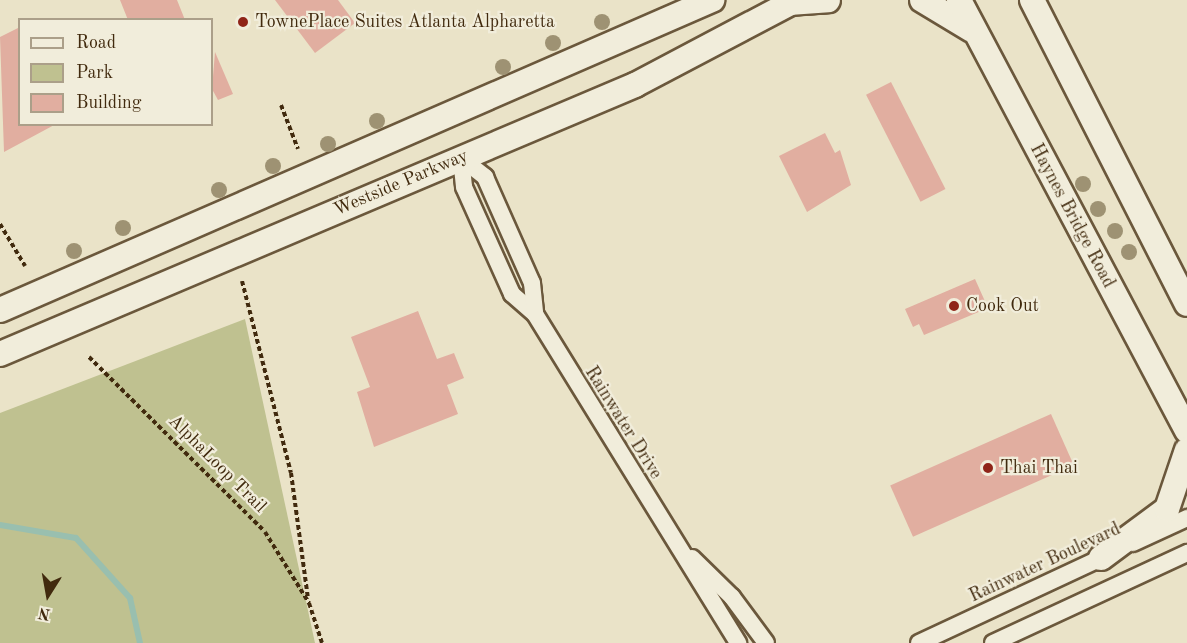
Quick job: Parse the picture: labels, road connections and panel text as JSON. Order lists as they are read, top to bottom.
{
  "streets": {
    "main road": ["Westside Parkway", "Haynes Bridge Road"],
    "street": ["Rainwater Drive", "Rainwater Boulevard"],
    "path": ["AlphaLoop Trail"]
  },
  "crossings": [
    ["Westside Parkway", "Rainwater Drive"]
  ],
  "places": ["TownePlace Suites Atlanta Alpharetta", "Cook Out", "Thai Thai"],
  "legend": ["Road", "Park", "Building"],
  "north": "bottom"
}
